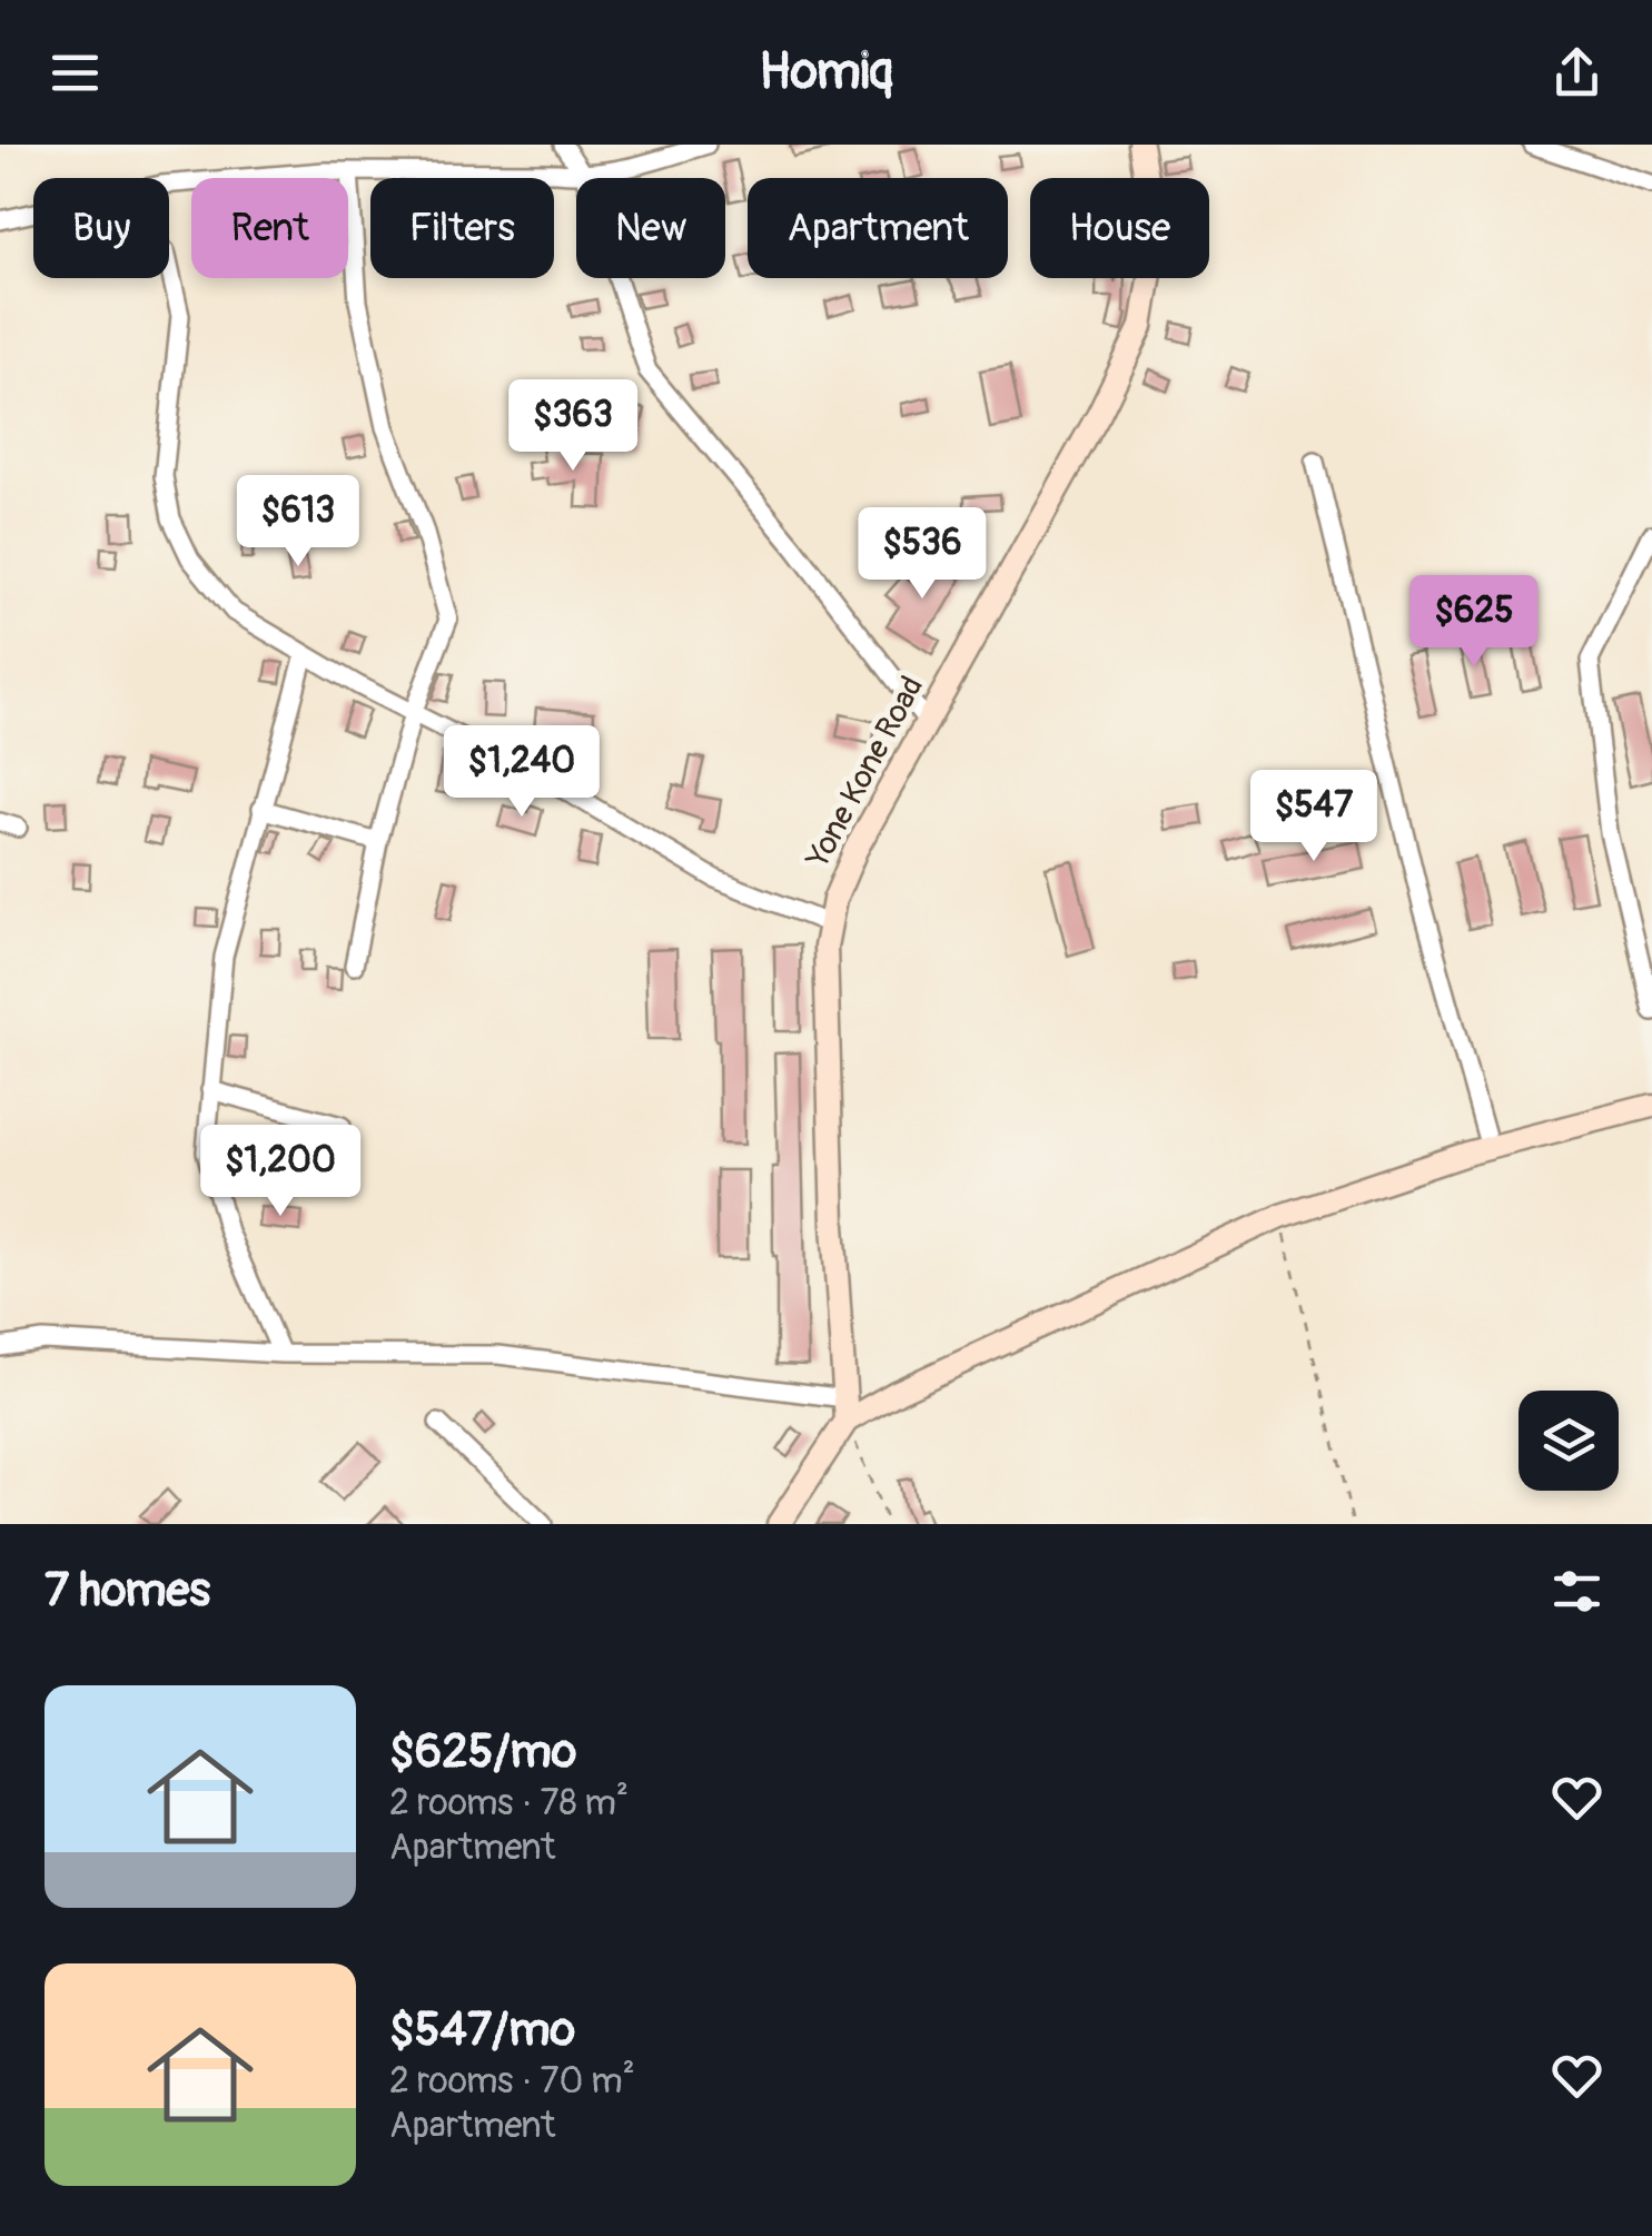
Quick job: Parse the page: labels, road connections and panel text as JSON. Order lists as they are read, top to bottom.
{
  "streets": {
    "street": ["Yone Kone Road"]
  },
  "page": {
    "header": "Homiq",
    "chip": [
      "Buy",
      "Rent",
      "Filters",
      "New",
      "Apartment",
      "House"
    ],
    "price": [
      "$363",
      "$613",
      "$536",
      "$625",
      "$1,240",
      "$547",
      "$1,200"
    ],
    "heading": "7 homes",
    "list": [
      {
        "name": "$625/mo",
        "note": "2 rooms · 78 m² · Apartment"
      },
      {
        "name": "$547/mo",
        "note": "2 rooms · 70 m² · Apartment"
      }
    ]
  }
}
